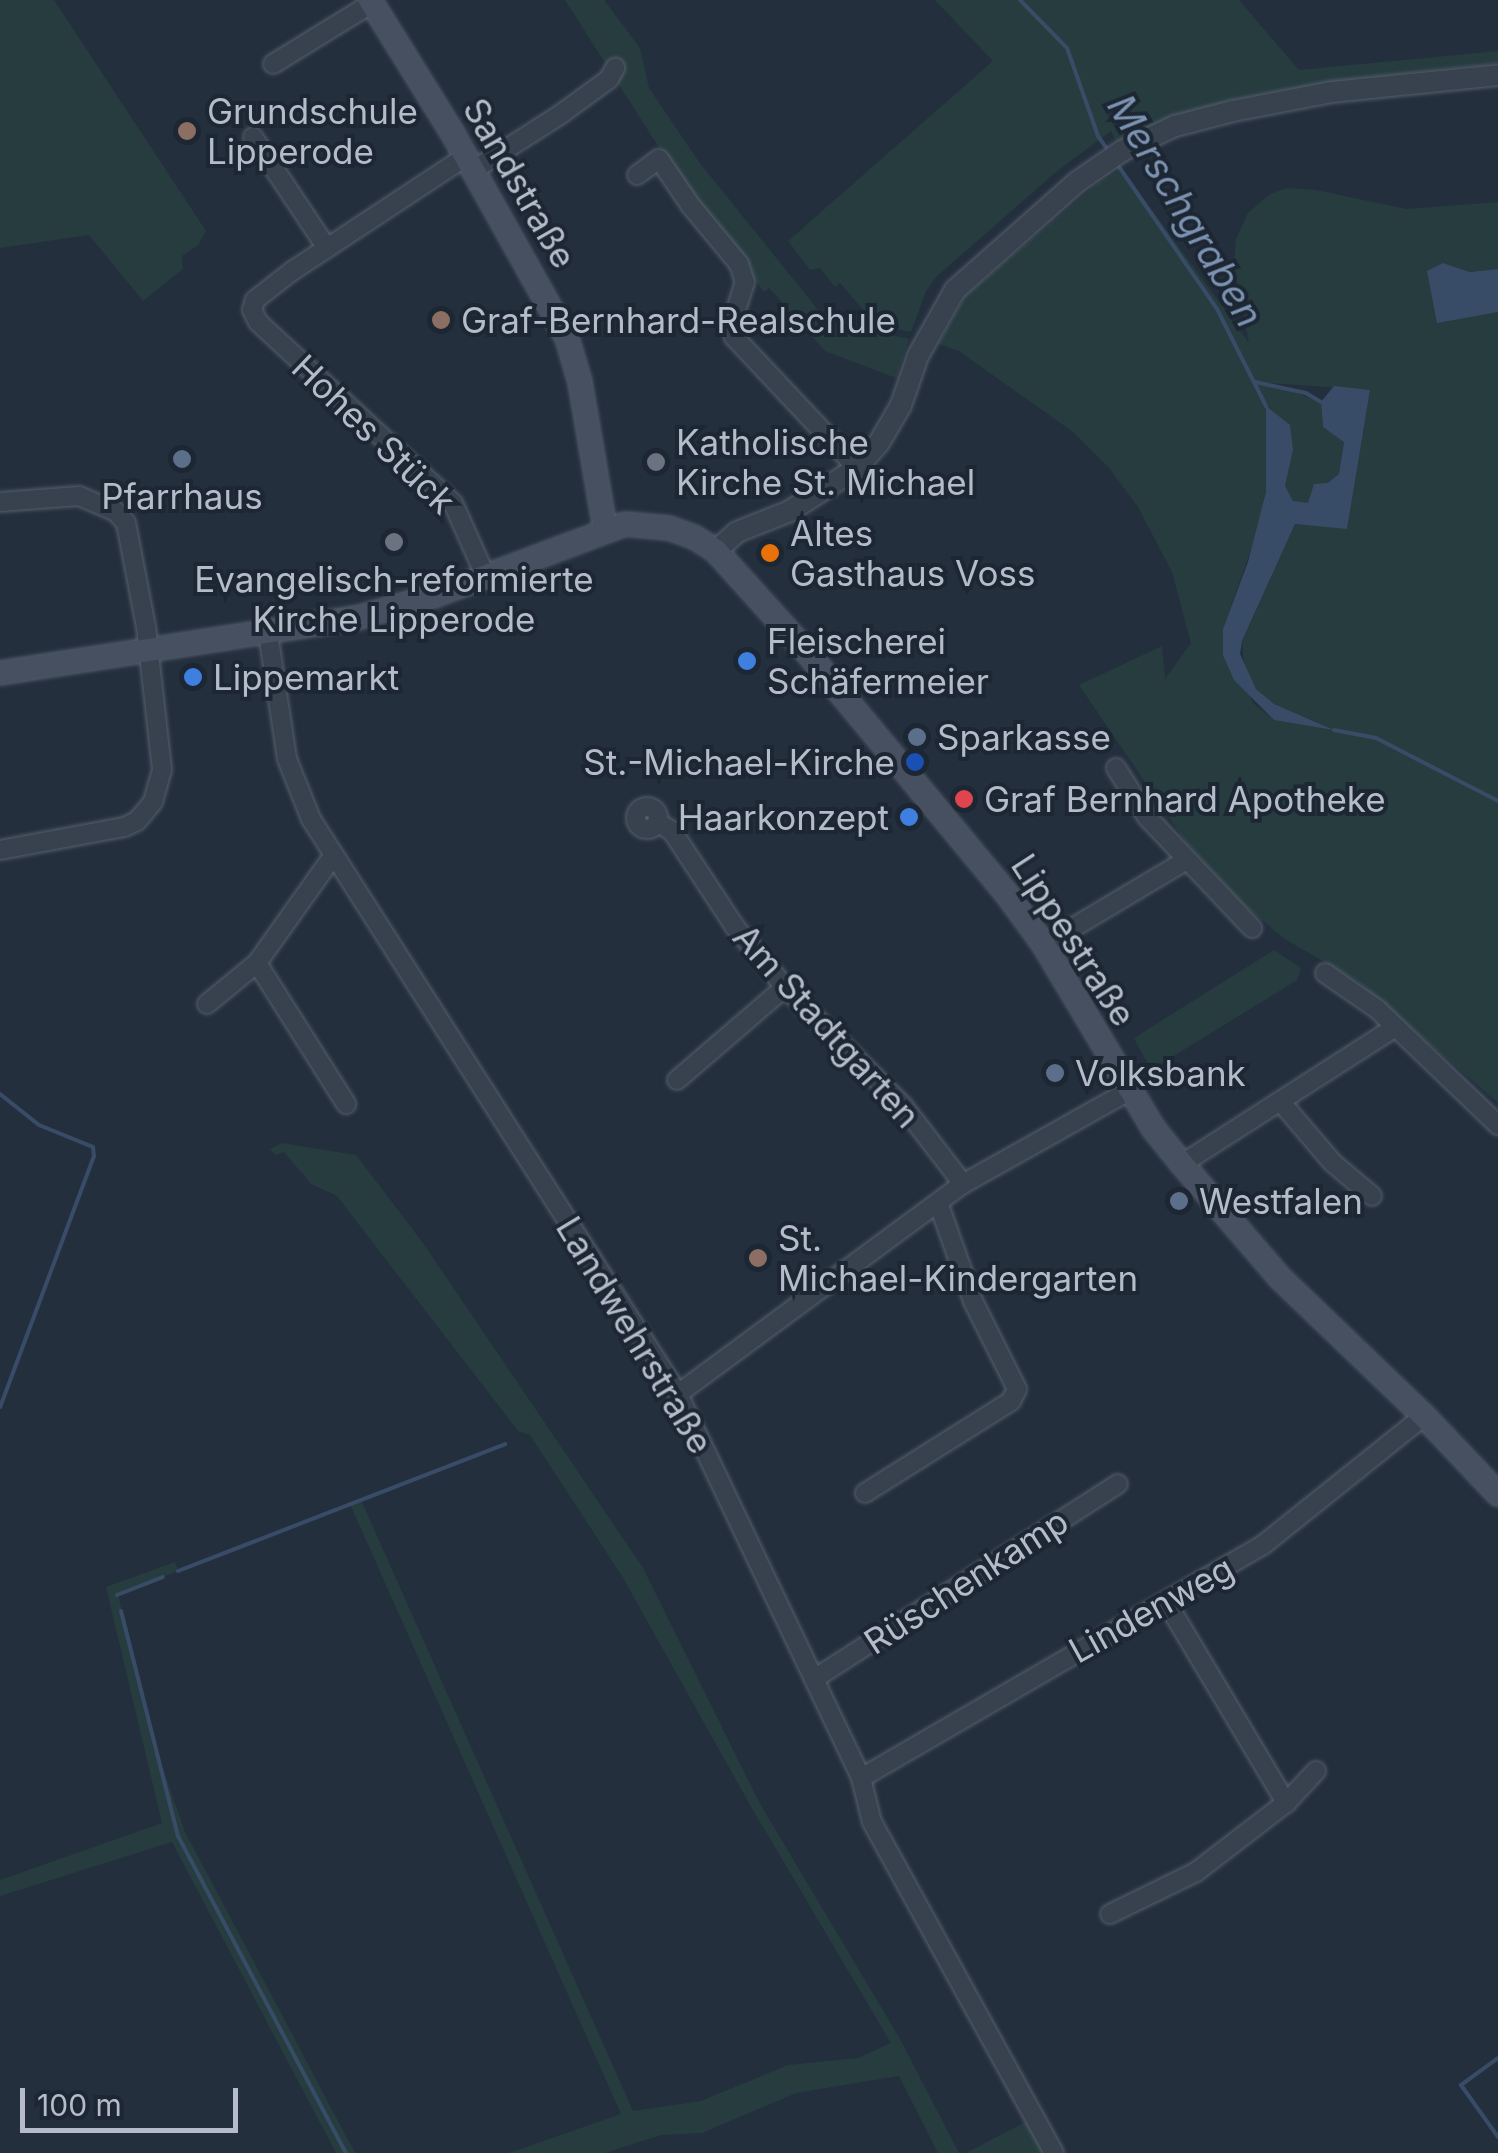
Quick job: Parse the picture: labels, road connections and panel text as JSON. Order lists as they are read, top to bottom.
{
  "streets": {
    "main road": ["Sandstraße", "Lippestraße"],
    "street": [
      "Hohes Stück",
      "Am Stadtgarten",
      "Landwehrstraße",
      "Rüschenkamp",
      "Lindenweg"
    ]
  },
  "crossings": [
    ["Lippestraße", "Lindenweg"],
    ["Landwehrstraße", "Rüschenkamp"],
    ["Landwehrstraße", "Lindenweg"]
  ],
  "water": ["Merschgraben"],
  "places": [
    "Grundschule Lipperode",
    "Graf-Bernhard-Realschule",
    "Pfarrhaus",
    "Katholische Kirche St. Michael",
    "Evangelisch-reformierte Kirche Lipperode",
    "Altes Gasthaus Voss",
    "Fleischerei Schäfermeier",
    "Lippemarkt",
    "Sparkasse",
    "St.-Michael-Kirche",
    "Graf Bernhard Apotheke",
    "Haarkonzept",
    "Volksbank",
    "Westfalen",
    "St. Michael-Kindergarten"
  ],
  "scale_bar": "100 m"
}
